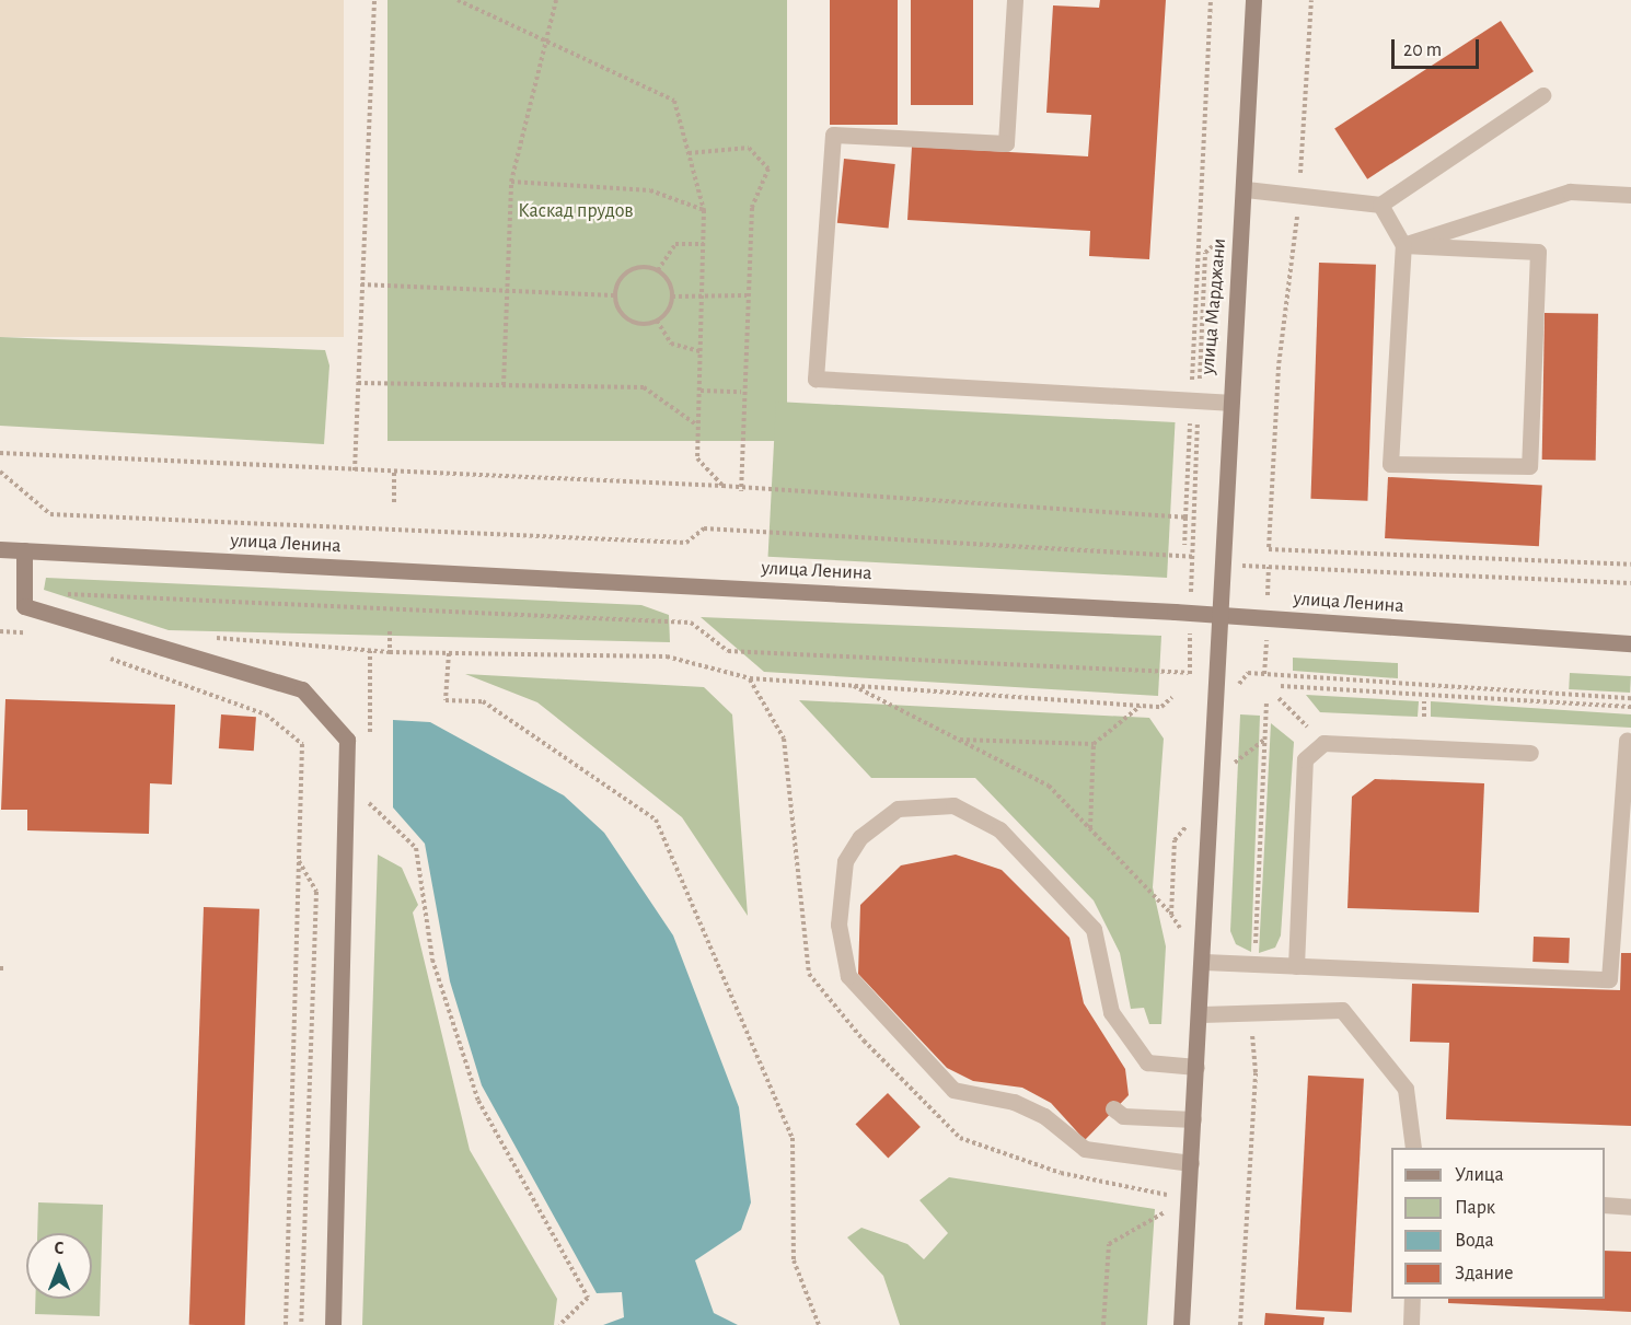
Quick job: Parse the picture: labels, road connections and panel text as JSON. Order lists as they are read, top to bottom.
{
  "streets": {
    "street": ["улица Марджани", "улица Ленина"]
  },
  "crossings": [
    ["улица Марджани", "улица Ленина"]
  ],
  "parks": ["Каскад прудов"],
  "legend": [
    "Улица",
    "Парк",
    "Вода",
    "Здание"
  ],
  "scale_bar": "20 m",
  "north": "top"
}
